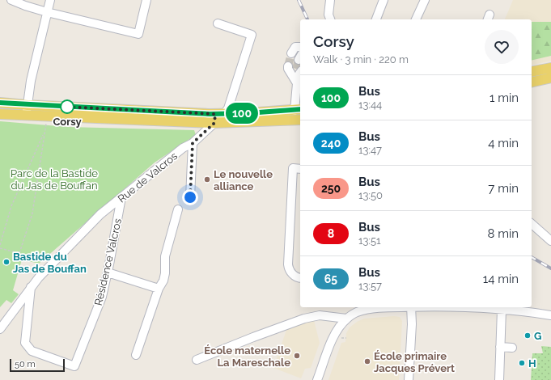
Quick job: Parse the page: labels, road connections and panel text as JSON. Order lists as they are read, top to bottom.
{
  "streets": {
    "street": ["Rue de Valcros", "Résidence Valcros"]
  },
  "crossings": [
    ["Rue de Valcros", "Résidence Valcros"]
  ],
  "parks": ["Parc de la Bastide du Jas de Bouffan"],
  "places": [
    "Corsy",
    "Le nouvelle alliance",
    "Bastide du Jas de Bouffan",
    "G",
    "École maternelle La Mareschale",
    "École primaire Jacques Prévert",
    "H"
  ],
  "lines": ["bus line 100"],
  "scale_bar": "50 m",
  "page": {
    "on_map": "100",
    "heading": ["Corsy", "Walk · 3 min · 220 m"],
    "list": [
      {
        "mark": "100",
        "name": "Bus",
        "note": "13:44",
        "value": "1 min"
      },
      {
        "mark": "240",
        "name": "Bus",
        "note": "13:47",
        "value": "4 min"
      },
      {
        "mark": "250",
        "name": "Bus",
        "note": "13:50",
        "value": "7 min"
      },
      {
        "mark": "8",
        "name": "Bus",
        "note": "13:51",
        "value": "8 min"
      },
      {
        "mark": "65",
        "name": "Bus",
        "note": "13:57",
        "value": "14 min"
      }
    ],
    "scale": "50 m"
  }
}
